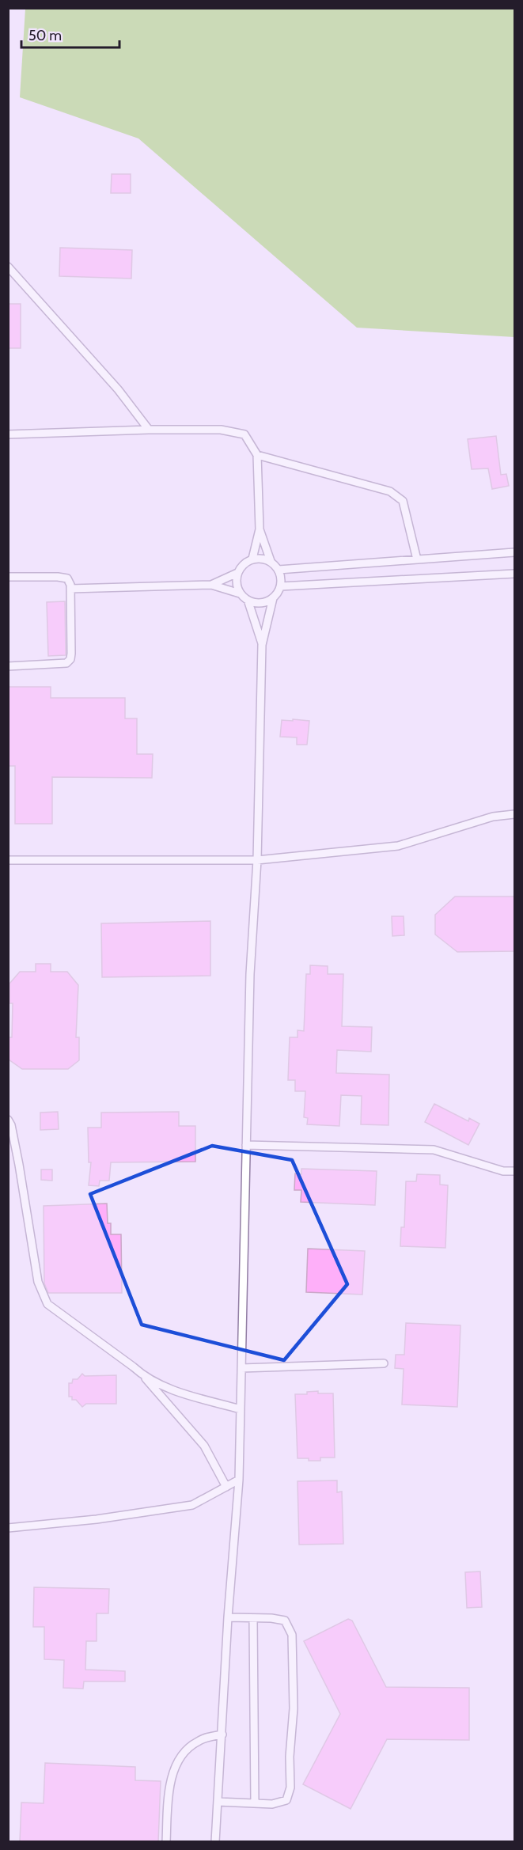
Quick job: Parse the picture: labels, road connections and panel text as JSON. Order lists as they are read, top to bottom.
{
  "scale_bar": "50 m"
}
